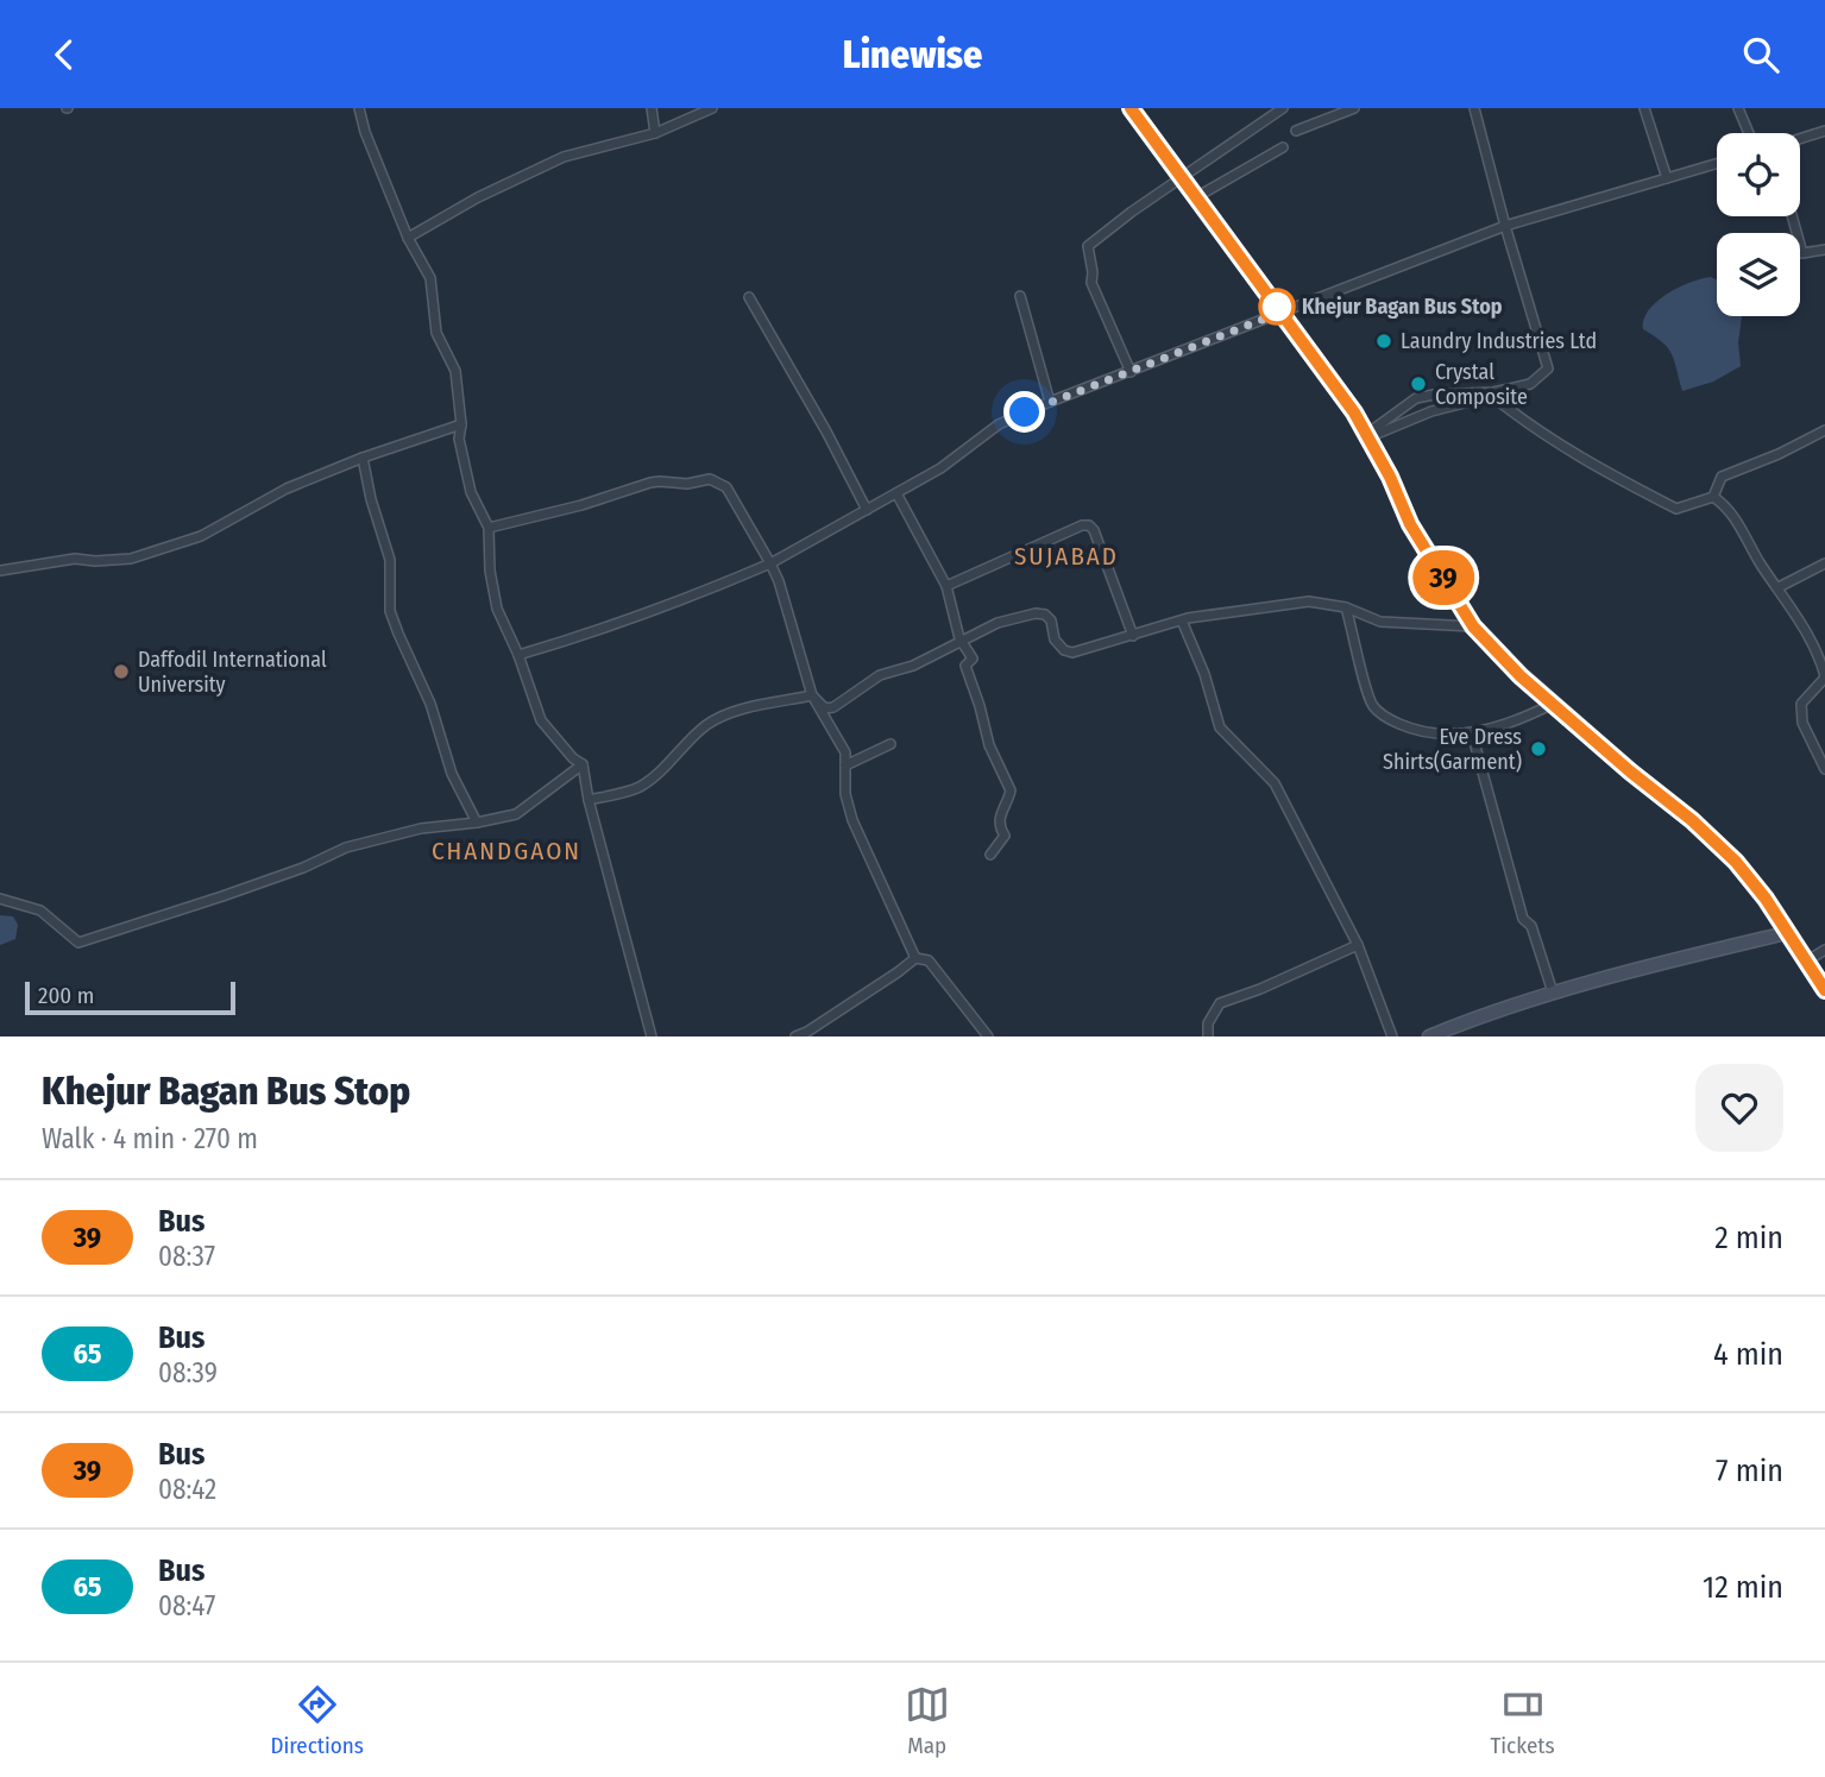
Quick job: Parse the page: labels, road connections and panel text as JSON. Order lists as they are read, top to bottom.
{
  "districts": ["SUJABAD", "CHANDGAON"],
  "places": [
    "Khejur Bagan Bus Stop",
    "Laundry Industries Ltd",
    "Crystal Composite",
    "Daffodil International University",
    "Eve Dress Shirts(Garment)"
  ],
  "lines": ["bus line 39"],
  "scale_bar": "200 m",
  "page": {
    "header": "Linewise",
    "on_map": "39",
    "scale": "200 m",
    "heading": ["Khejur Bagan Bus Stop", "Walk · 4 min · 270 m"],
    "list": [
      {
        "mark": "39",
        "name": "Bus",
        "note": "08:37",
        "value": "2 min"
      },
      {
        "mark": "65",
        "name": "Bus",
        "note": "08:39",
        "value": "4 min"
      },
      {
        "mark": "39",
        "name": "Bus",
        "note": "08:42",
        "value": "7 min"
      },
      {
        "mark": "65",
        "name": "Bus",
        "note": "08:47",
        "value": "12 min"
      }
    ],
    "tabs": ["Directions", "Map", "Tickets"]
  }
}
